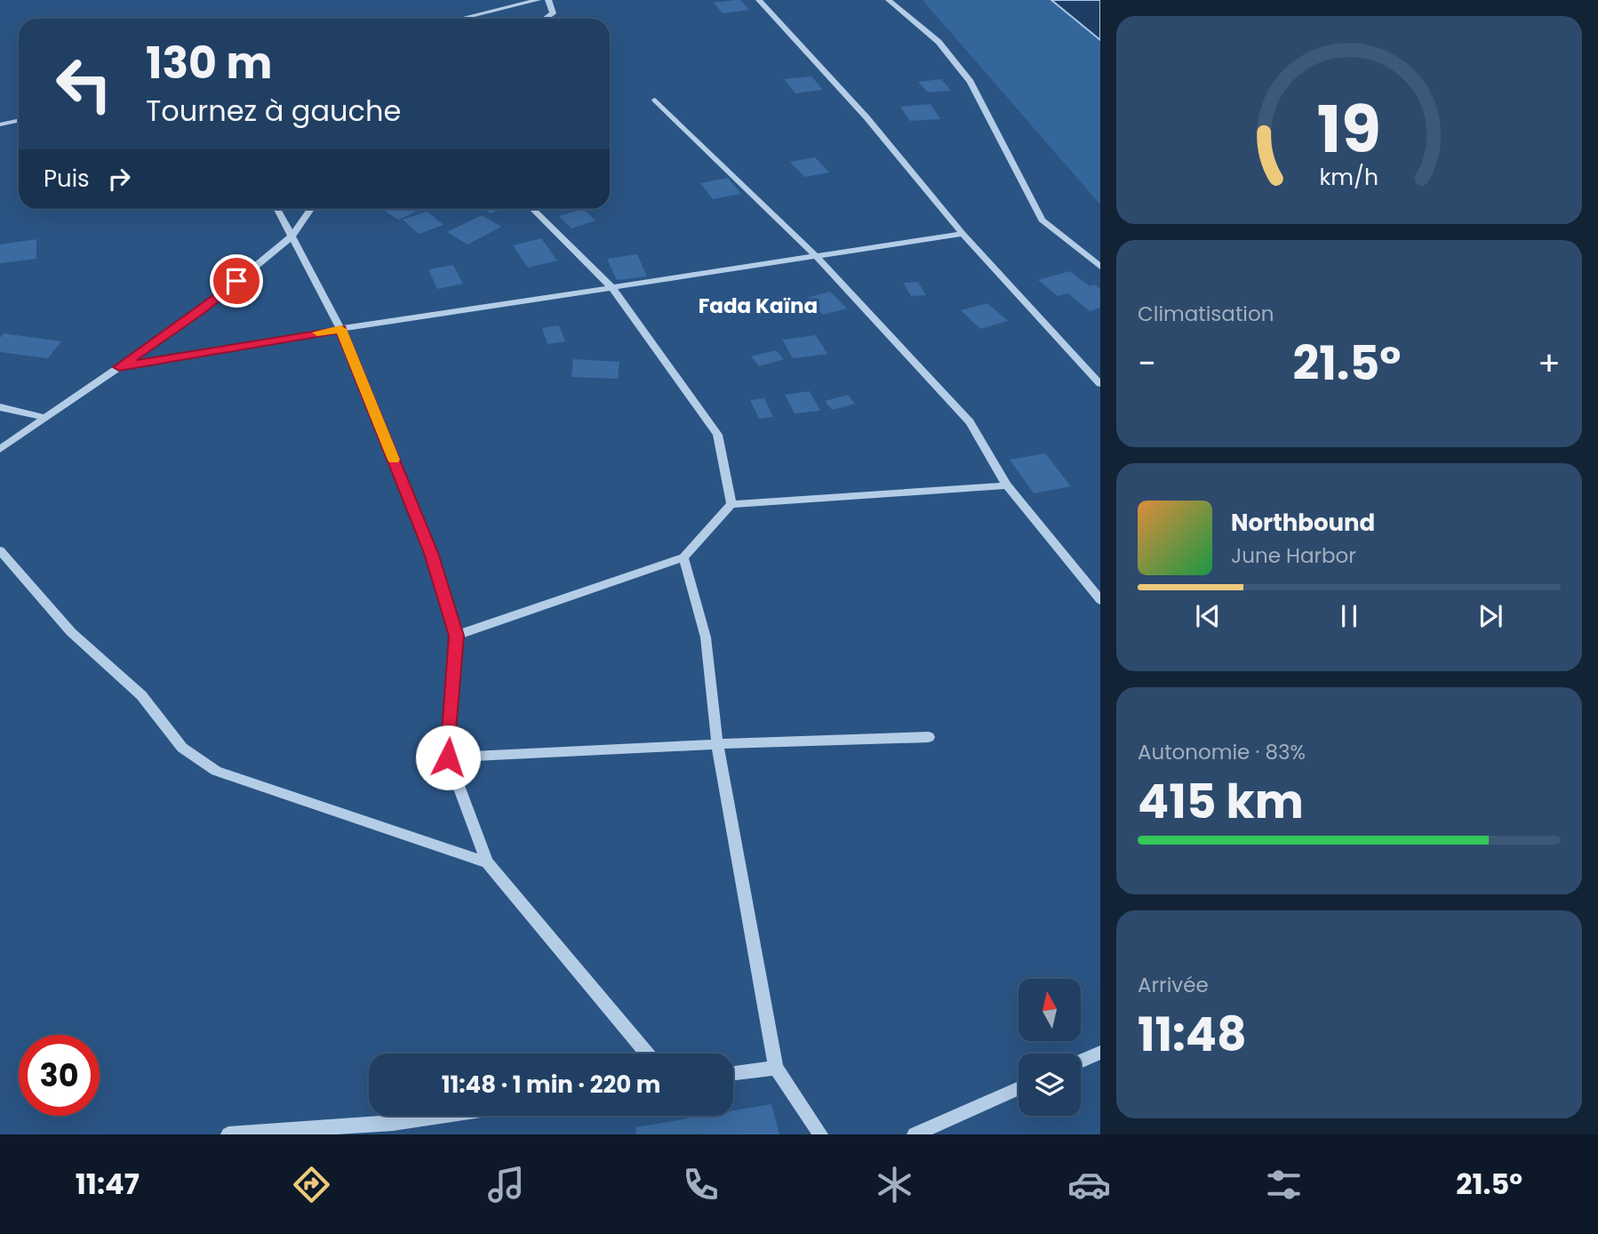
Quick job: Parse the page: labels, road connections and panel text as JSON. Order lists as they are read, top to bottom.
{
  "districts": ["Fada Kaïna"],
  "north": "top",
  "page": {
    "turn": ["130 m", "Tournez à gauche"],
    "then": "Puis",
    "tile": [
      "Climatisation",
      ["Autonomie · 83%", "415 km"],
      ["Arrivée", "11:48"]
    ],
    "heat": ["−", "21.5°", "+"],
    "song": ["Northbound", "June Harbor"],
    "limit": "30",
    "trip": "11:48 · 1 min · 220 m",
    "tabs": ["11:47", "21.5°"],
    "gauge": ["19", "km/h"]
  }
}
